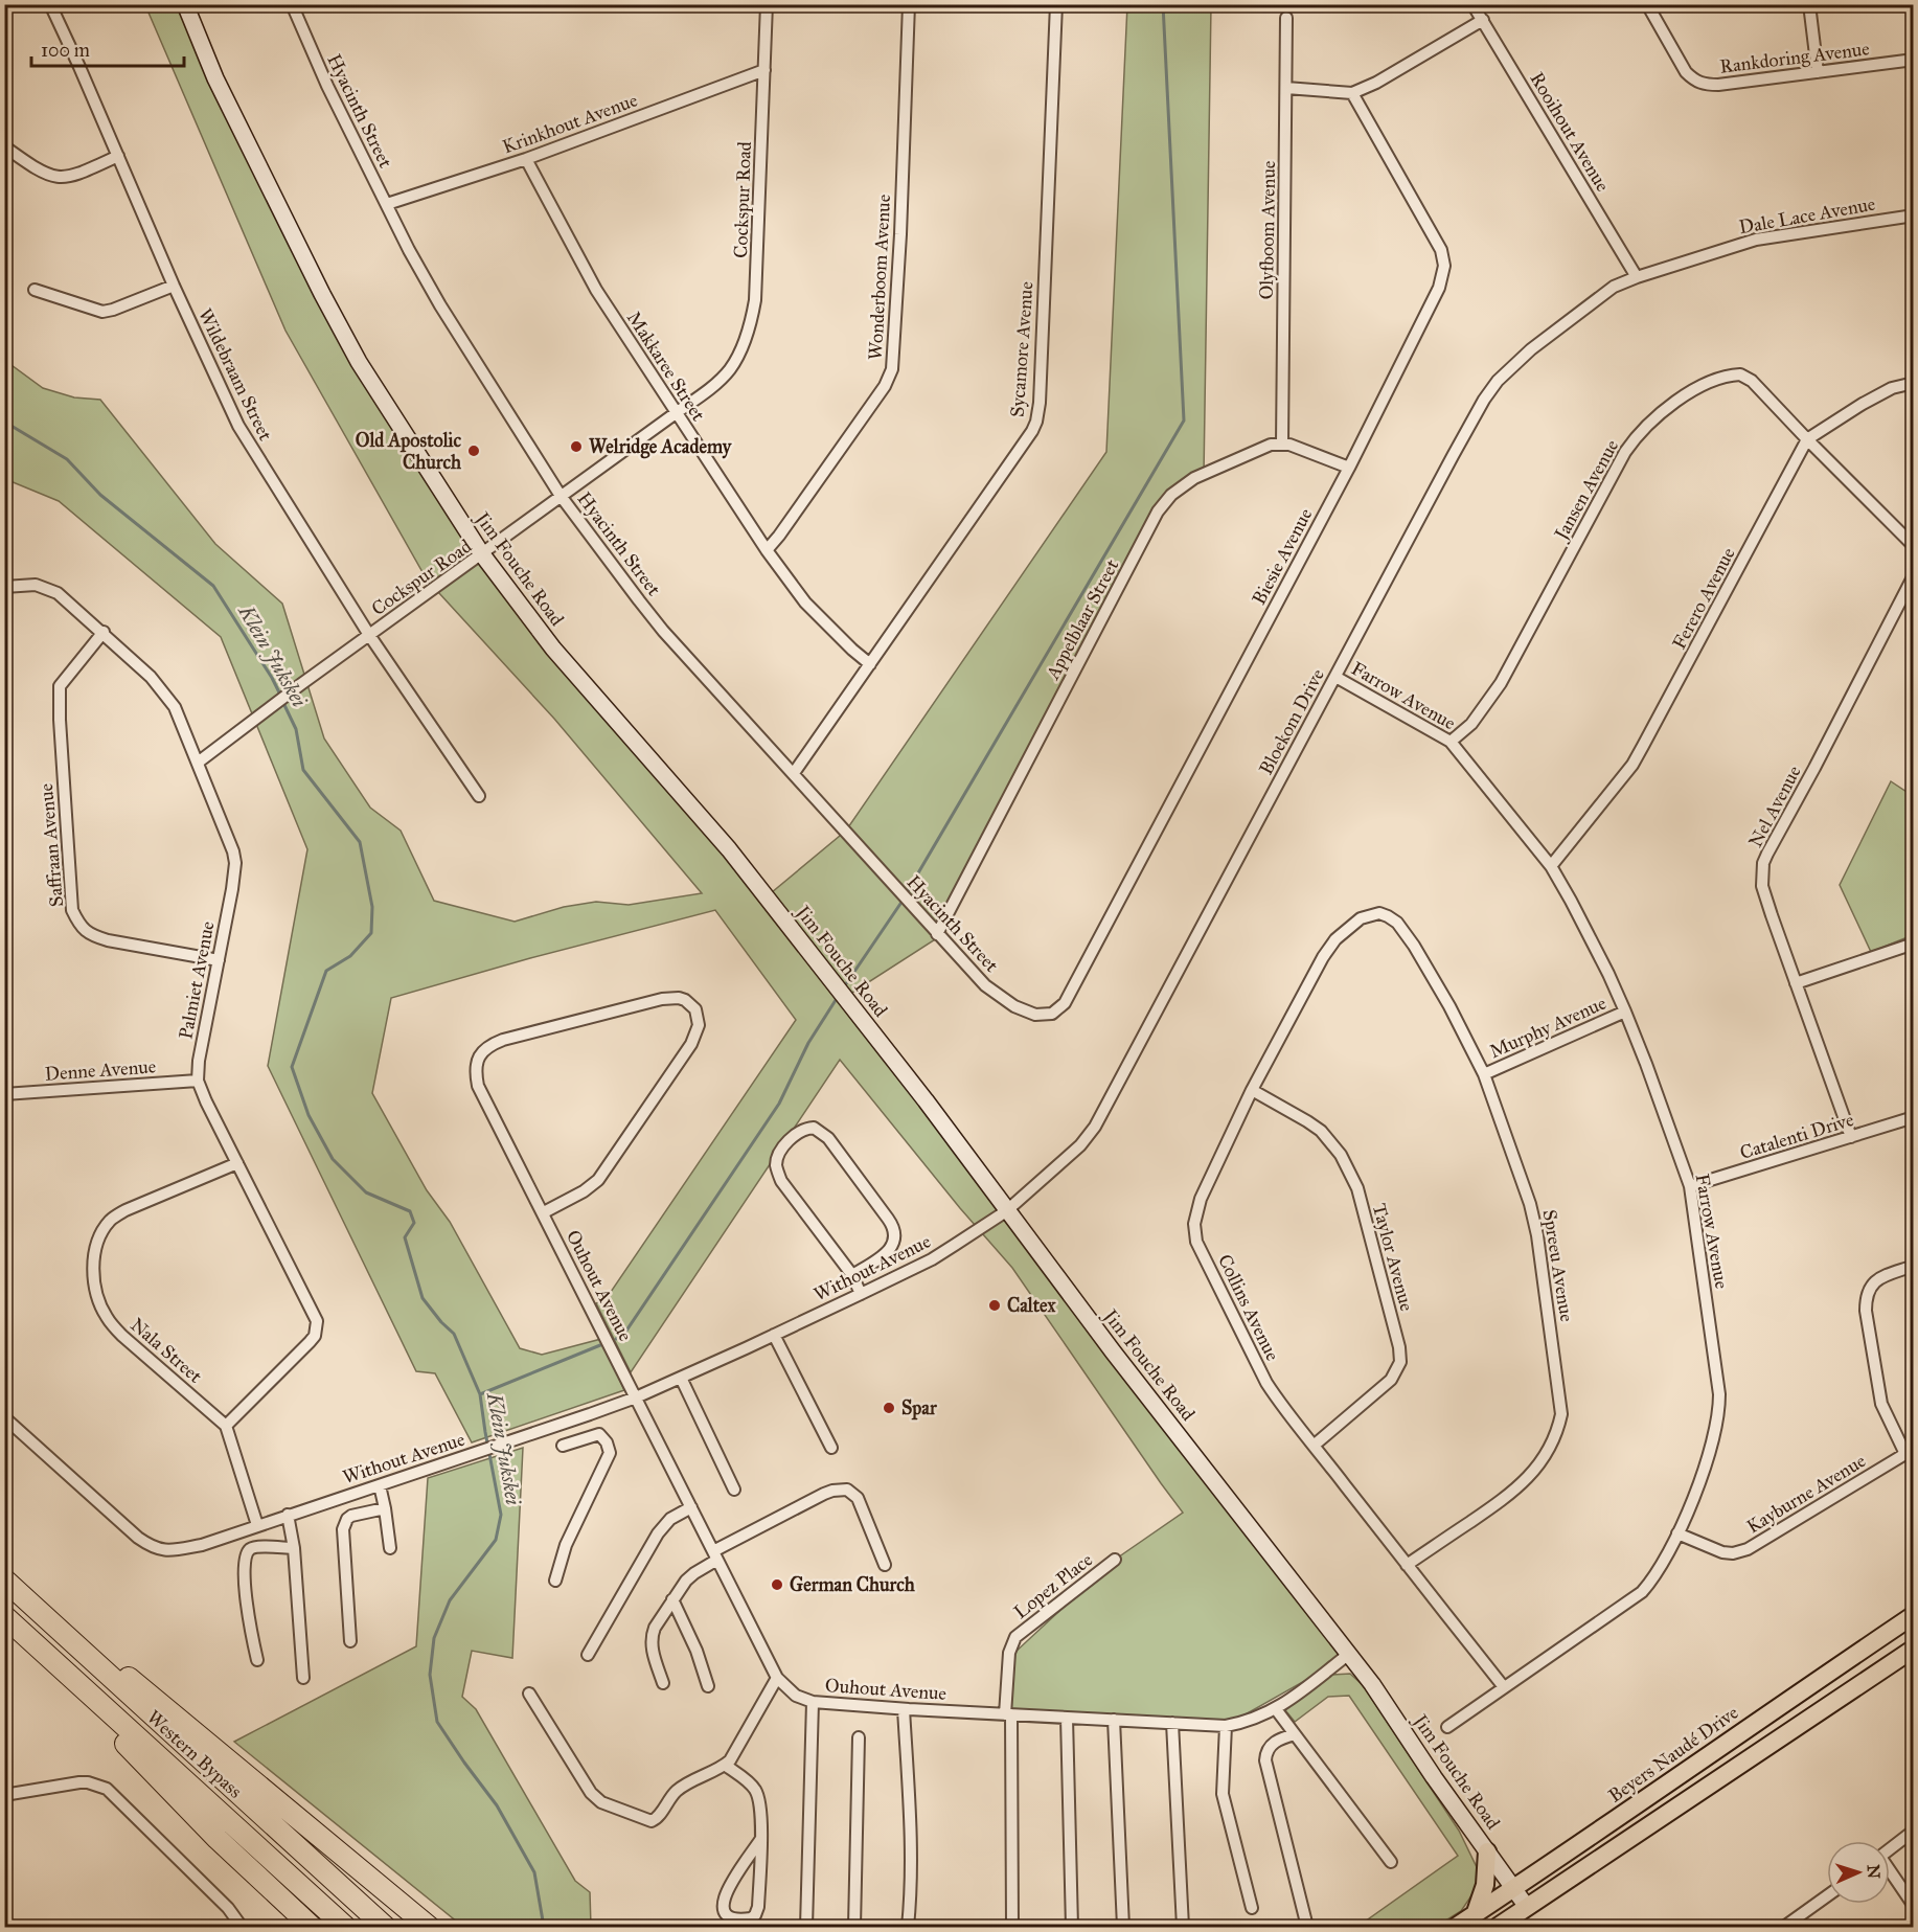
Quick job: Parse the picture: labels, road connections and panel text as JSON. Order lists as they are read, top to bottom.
{
  "streets": {
    "highway": ["Western Bypass"],
    "main road": ["Beyers Naudé Drive"],
    "street": [
      "Rankdoring Avenue",
      "Hyacinth Street",
      "Krinkhout Avenue",
      "Rooihout Avenue",
      "Cockspur Road",
      "Dale Lace Avenue",
      "Olyfboom Avenue",
      "Wonderboom Avenue",
      "Sycamore Avenue",
      "Makkaree Street",
      "Wildebraam Street",
      "Jansen Avenue",
      "Biesie Avenue",
      "Jim Fouche Road",
      "Ferero Avenue",
      "Appelblaar Street",
      "Farrow Avenue",
      "Bloekom Drive",
      "Nel Avenue",
      "Saffraan Avenue",
      "Palmiet Avenue",
      "Murphy Avenue",
      "Denne Avenue",
      "Catalenti Drive",
      "Taylor Avenue",
      "Spreeu Avenue",
      "Without Avenue",
      "Ouhout Avenue",
      "Collins Avenue",
      "Nala Street",
      "Kayburne Avenue",
      "Lopez Place"
    ]
  },
  "crossings": [
    ["Hyacinth Street", "Krinkhout Avenue"],
    ["Hyacinth Street", "Cockspur Road"],
    ["Hyacinth Street", "Sycamore Avenue"],
    ["Hyacinth Street", "Biesie Avenue"],
    ["Hyacinth Street", "Appelblaar Street"],
    ["Krinkhout Avenue", "Cockspur Road"],
    ["Krinkhout Avenue", "Makkaree Street"],
    ["Rooihout Avenue", "Dale Lace Avenue"],
    ["Rooihout Avenue", "Bloekom Drive"],
    ["Cockspur Road", "Makkaree Street"],
    ["Cockspur Road", "Wildebraam Street"],
    ["Cockspur Road", "Jim Fouche Road"],
    ["Cockspur Road", "Palmiet Avenue"],
    ["Dale Lace Avenue", "Bloekom Drive"],
    ["Olyfboom Avenue", "Appelblaar Street"],
    ["Wonderboom Avenue", "Makkaree Street"],
    ["Sycamore Avenue", "Makkaree Street"],
    ["Jansen Avenue", "Ferero Avenue"],
    ["Jansen Avenue", "Farrow Avenue"],
    ["Jim Fouche Road", "Bloekom Drive"],
    ["Jim Fouche Road", "Without Avenue"],
    ["Jim Fouche Road", "Ouhout Avenue"],
    ["Jim Fouche Road", "Beyers Naudé Drive"],
    ["Ferero Avenue", "Farrow Avenue"],
    ["Farrow Avenue", "Bloekom Drive"],
    ["Farrow Avenue", "Murphy Avenue"],
    ["Farrow Avenue", "Catalenti Drive"],
    ["Farrow Avenue", "Collins Avenue"],
    ["Farrow Avenue", "Kayburne Avenue"],
    ["Bloekom Drive", "Without Avenue"],
    ["Nel Avenue", "Catalenti Drive"],
    ["Saffraan Avenue", "Palmiet Avenue"],
    ["Palmiet Avenue", "Denne Avenue"],
    ["Murphy Avenue", "Spreeu Avenue"],
    ["Taylor Avenue", "Collins Avenue"],
    ["Spreeu Avenue", "Collins Avenue"],
    ["Without Avenue", "Ouhout Avenue"],
    ["Ouhout Avenue", "Lopez Place"]
  ],
  "water": ["Klein Jukskei"],
  "places": [
    "Welridge Academy",
    "Old Apostolic Church",
    "Caltex",
    "Spar",
    "German Church"
  ],
  "scale_bar": "100 m",
  "north": "right"
}
